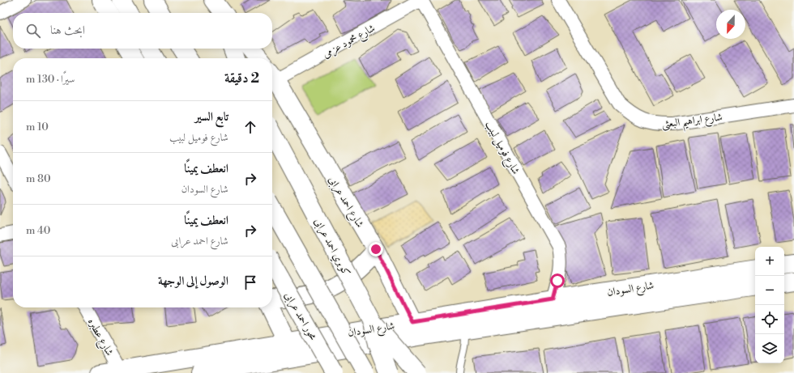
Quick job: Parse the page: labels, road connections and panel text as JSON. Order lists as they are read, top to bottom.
{
  "streets": {
    "main road": [
      "شارع احمد عرابى",
      "كوبري احمد عرابى",
      "شارع السودان",
      "محور احمد عرابى"
    ],
    "street": [
      "شارع محمود عزمى",
      "شارع ابراهيم البعثى",
      "شارع فوميل لبيب",
      "شارع عطبره"
    ]
  },
  "crossings": [
    ["شارع محمود عزمى", "شارع فوميل لبيب"],
    ["شارع محمود عزمى", "شارع احمد عرابى"],
    ["شارع فوميل لبيب", "شارع السودان"],
    ["شارع احمد عرابى", "شارع السودان"],
    ["شارع السودان", "شارع عطبره"]
  ],
  "north": "bottom",
  "page": {
    "search": "ابحث هنا",
    "heading": ["2 دقيقة", "سيرًا · 130 m"],
    "list": [
      ["تابع السير", "شارع فوميل لبيب", "10 m"],
      ["انعطف يمينًا", "شارع السودان", "80 m"],
      ["انعطف يمينًا", "شارع احمد عرابى", "40 m"],
      "الوصول إلى الوجهة"
    ],
    "map_buttons": ["+", "−"]
  }
}
